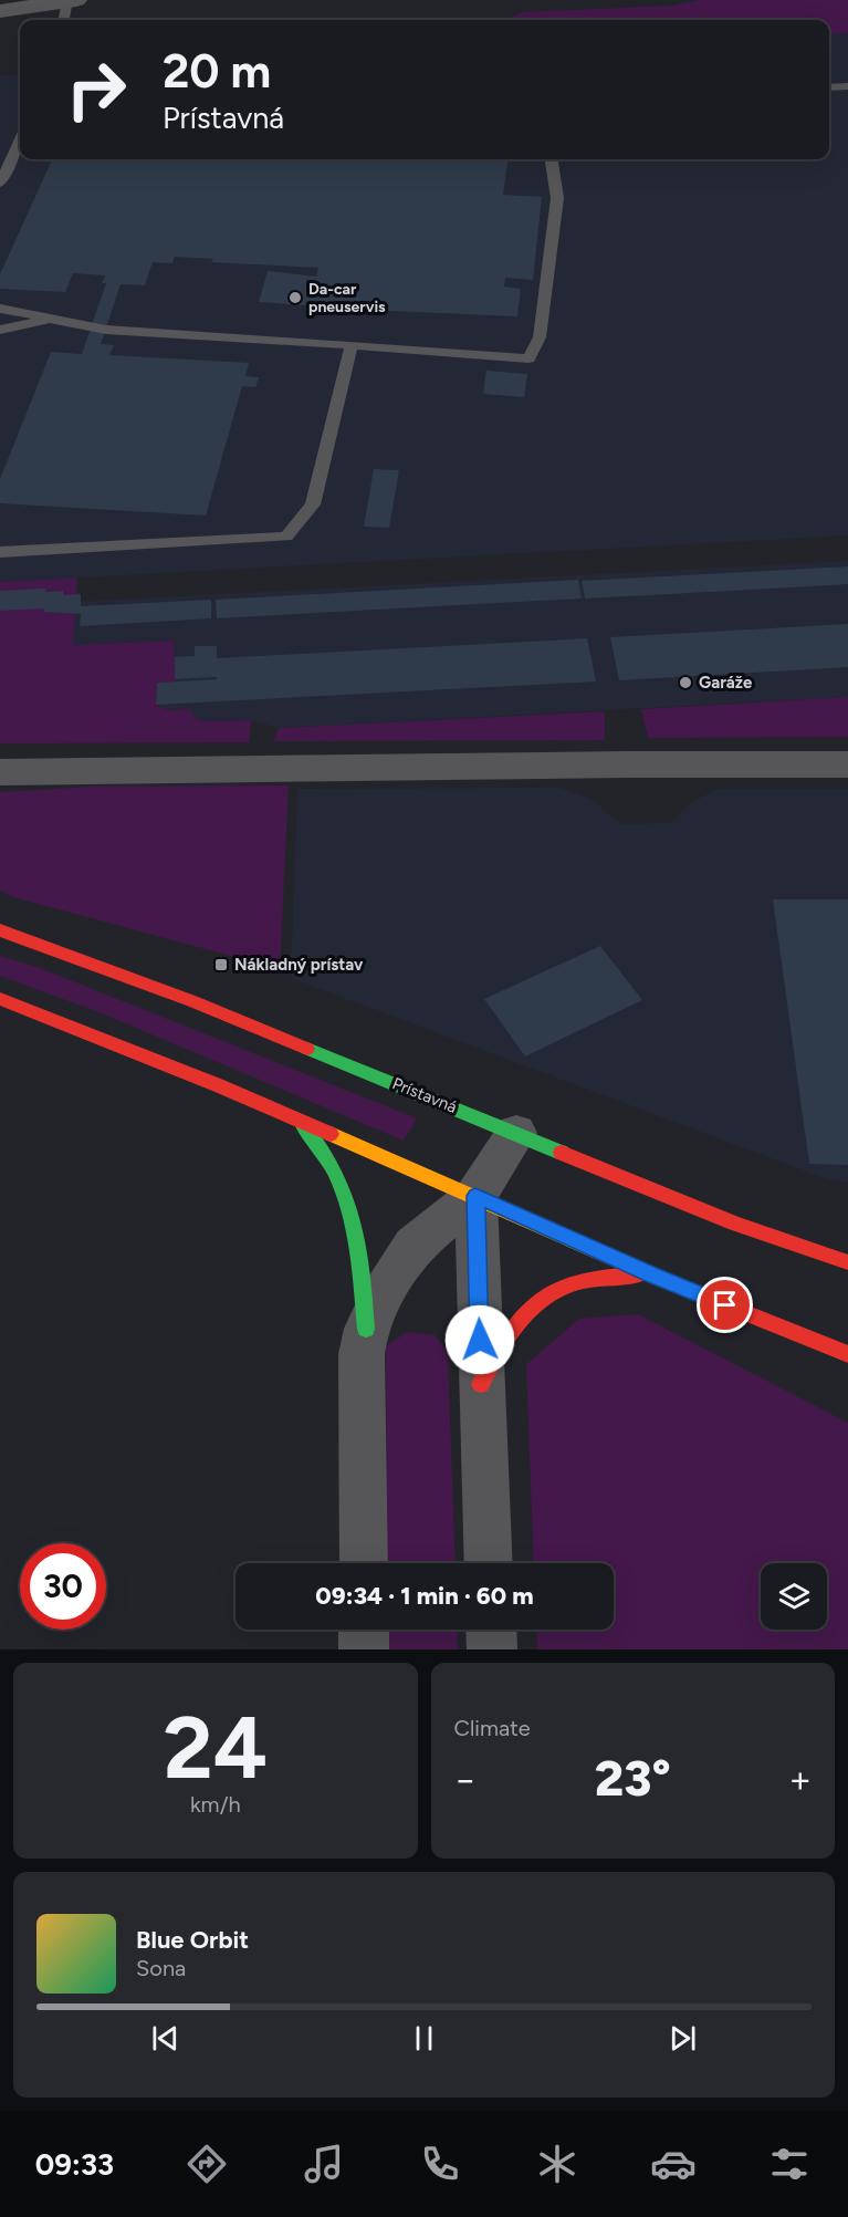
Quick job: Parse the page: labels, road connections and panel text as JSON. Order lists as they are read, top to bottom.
{
  "streets": {
    "main road": ["Prístavná"]
  },
  "places": {
    "other": ["Da-car pneuservis", "Garáže"],
    "transit": ["Nákladný prístav"]
  },
  "page": {
    "turn": ["20 m", "Prístavná"],
    "limit": "30",
    "trip": "09:34 · 1 min · 60 m",
    "tile": [
      ["24", "km/h"],
      "Climate"
    ],
    "heat": ["−", "23°", "+"],
    "song": ["Blue Orbit", "Sona"],
    "tabs": "09:33"
  }
}
